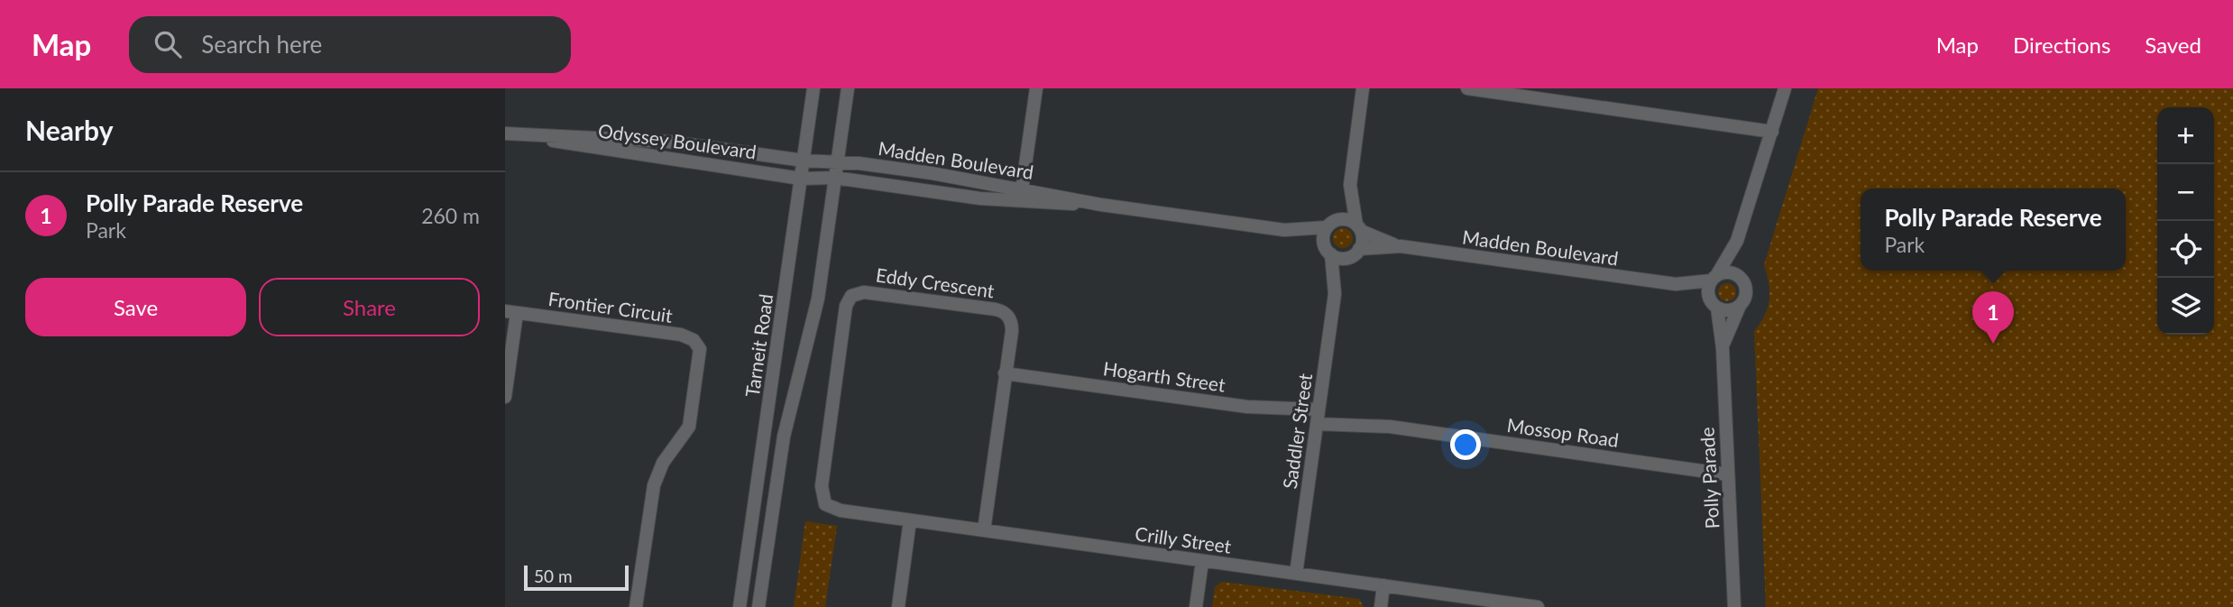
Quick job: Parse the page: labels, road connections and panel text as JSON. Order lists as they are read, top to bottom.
{
  "streets": {
    "street": [
      "Odyssey Boulevard",
      "Madden Boulevard",
      "Eddy Crescent",
      "Frontier Circuit",
      "Tarneit Road",
      "Hogarth Street",
      "Saddler Street",
      "Mossop Road",
      "Polly Parade",
      "Crilly Street"
    ]
  },
  "crossings": [
    ["Odyssey Boulevard", "Madden Boulevard"],
    ["Odyssey Boulevard", "Tarneit Road"],
    ["Madden Boulevard", "Tarneit Road"],
    ["Madden Boulevard", "Saddler Street"],
    ["Madden Boulevard", "Polly Parade"],
    ["Eddy Crescent", "Hogarth Street"],
    ["Eddy Crescent", "Crilly Street"],
    ["Hogarth Street", "Saddler Street"],
    ["Saddler Street", "Mossop Road"],
    ["Saddler Street", "Crilly Street"],
    ["Mossop Road", "Polly Parade"]
  ],
  "scale_bar": "50 m",
  "page": {
    "header": "Map",
    "search": "Search here",
    "nav": ["Map", "Directions", "Saved"],
    "heading": "Nearby",
    "map_buttons": ["+", "−"],
    "list": [
      {
        "mark": "1",
        "name": "Polly Parade Reserve",
        "note": "Park",
        "value": "260 m"
      }
    ],
    "popup": ["Polly Parade Reserve", "Park"],
    "buttons": ["Save", "Share"],
    "pins": "1",
    "scale": "50 m"
  }
}
